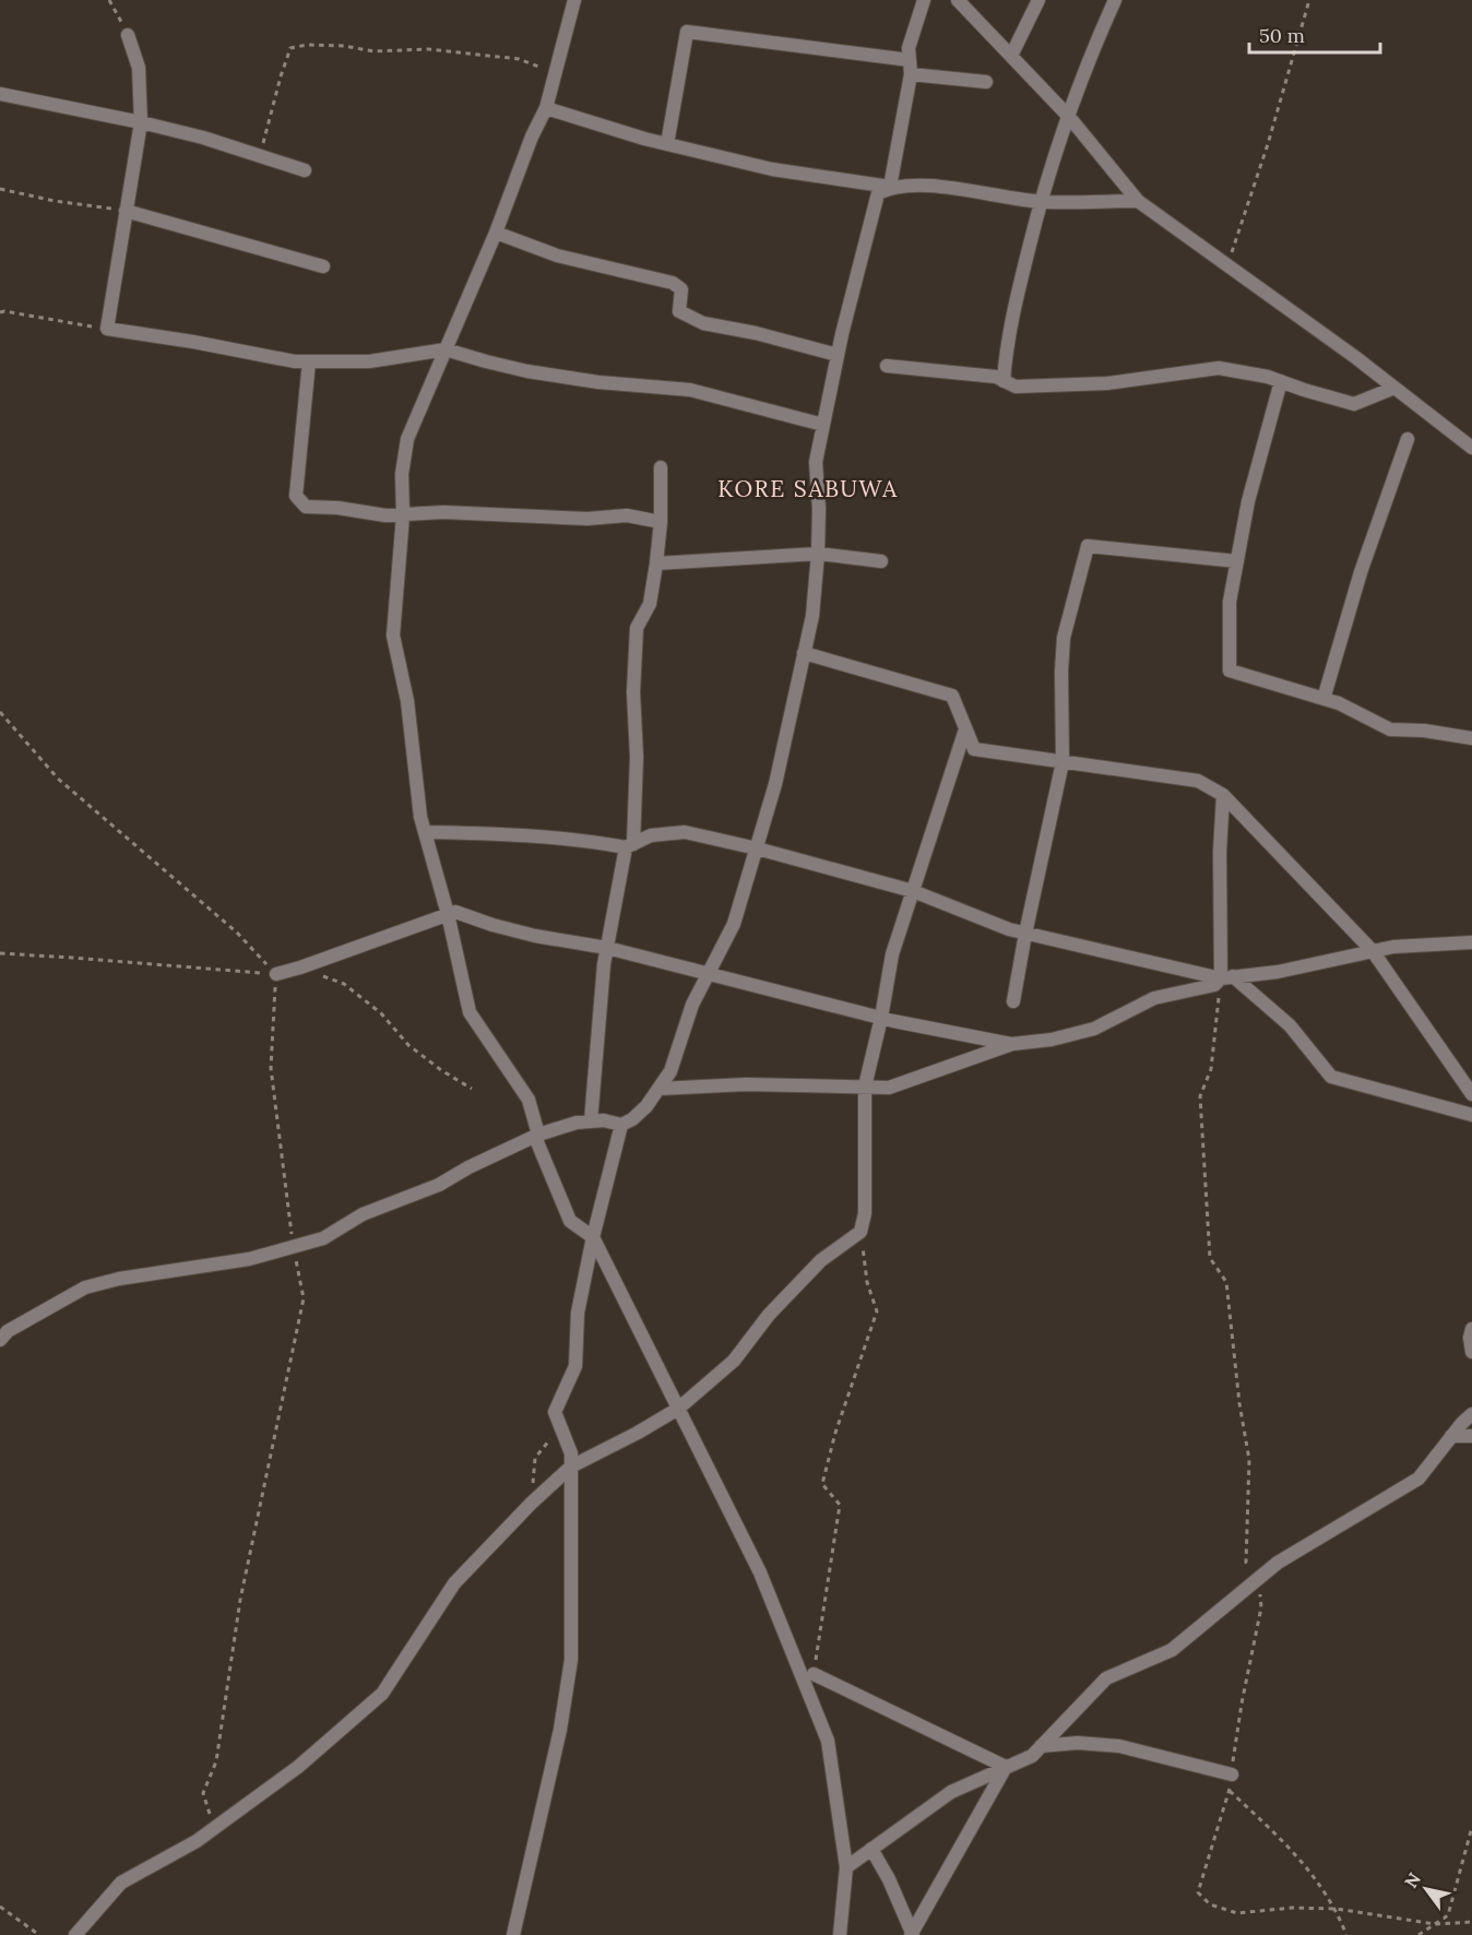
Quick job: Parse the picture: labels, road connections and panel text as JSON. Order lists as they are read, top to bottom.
{
  "districts": ["KORE SABUWA"],
  "scale_bar": "50 m",
  "north": "top left"
}
